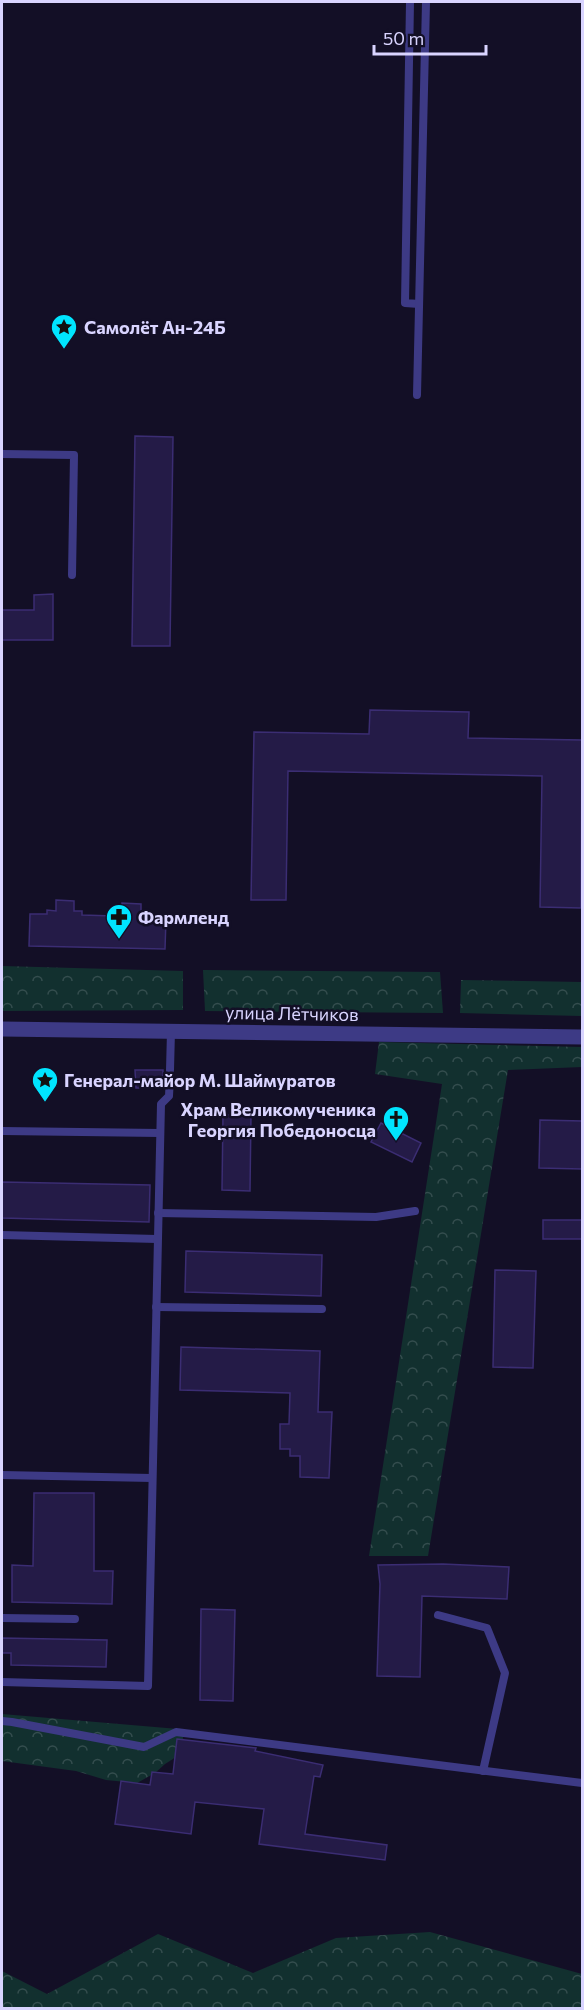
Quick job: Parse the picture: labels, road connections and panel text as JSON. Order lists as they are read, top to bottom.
{
  "streets": {
    "street": ["улица Лётчиков"]
  },
  "places": {
    "place": ["Самолёт Ан-24Б", "Генерал-майор М. Шаймуратов"],
    "pharmacy": ["Фармленд"],
    "church": ["Храм Великомученика Георгия Победоносца"]
  },
  "scale_bar": "50 m"
}
